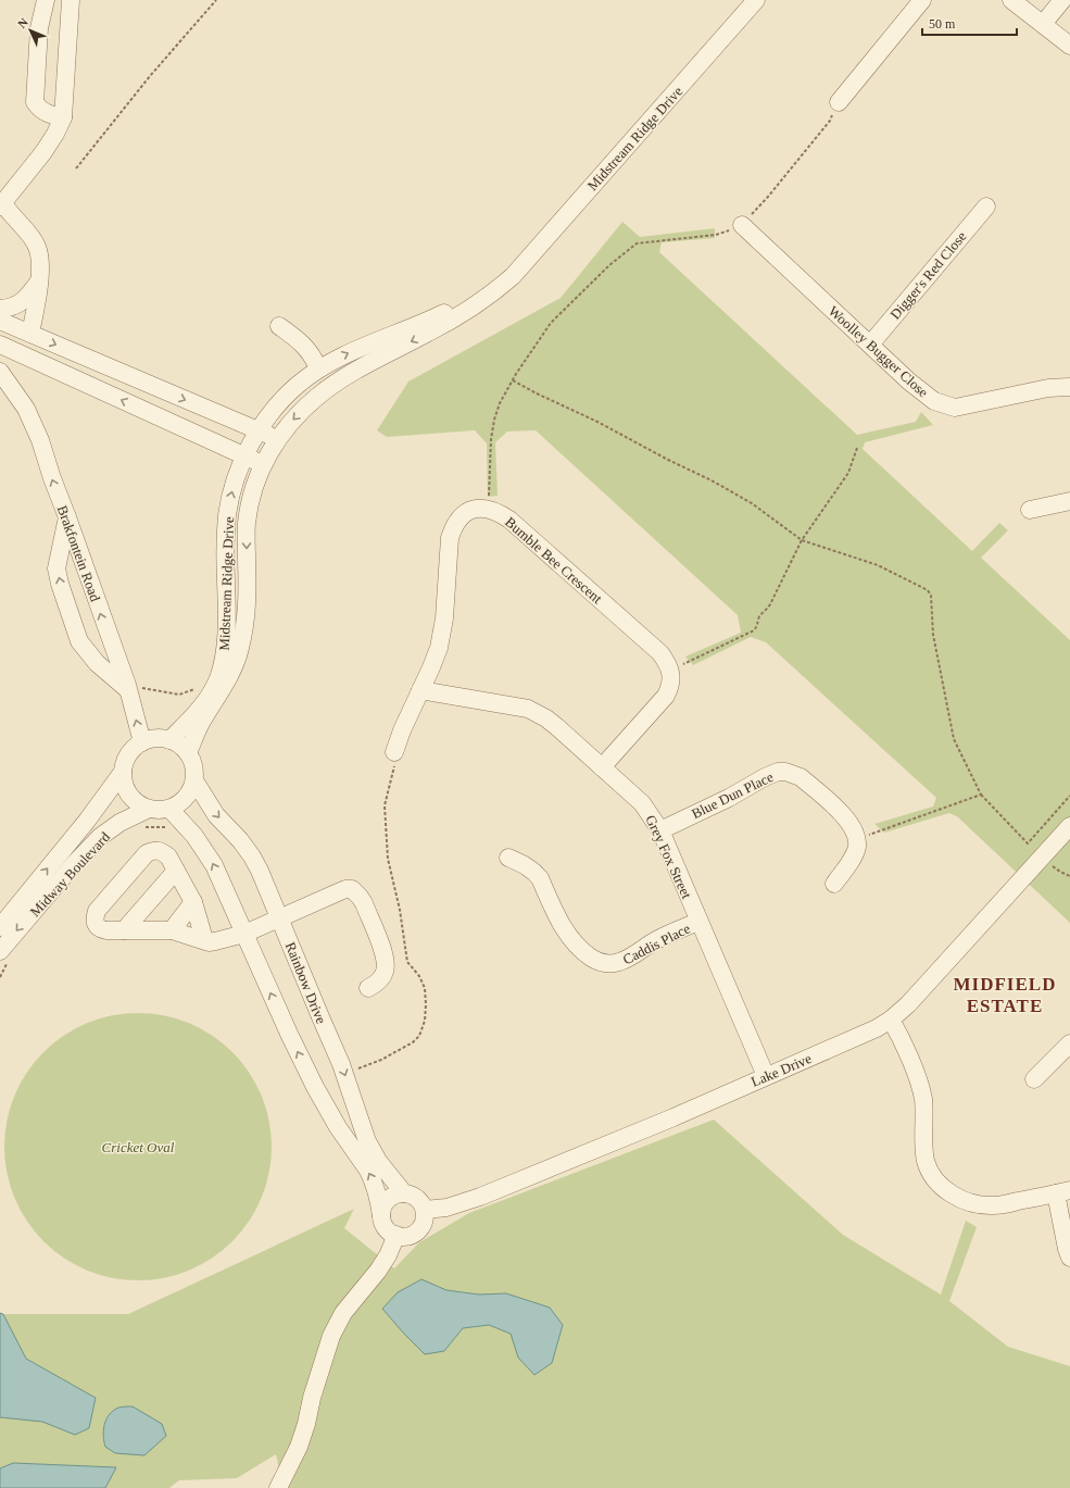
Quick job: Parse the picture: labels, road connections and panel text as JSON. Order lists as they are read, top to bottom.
{
  "streets": {
    "street": [
      "Midstream Ridge Drive",
      "Digger's Red Close",
      "Woolley Bugger Close",
      "Brakfontein Road",
      "Bumble Bee Crescent",
      "Blue Dun Place",
      "Grey Fox Street",
      "Midway Boulevard",
      "Caddis Place",
      "Rainbow Drive",
      "Lake Drive"
    ]
  },
  "crossings": [
    ["Midstream Ridge Drive", "Brakfontein Road"],
    ["Midstream Ridge Drive", "Midway Boulevard"],
    ["Midstream Ridge Drive", "Rainbow Drive"],
    ["Digger's Red Close", "Woolley Bugger Close"],
    ["Brakfontein Road", "Midway Boulevard"],
    ["Brakfontein Road", "Rainbow Drive"],
    ["Bumble Bee Crescent", "Grey Fox Street"],
    ["Blue Dun Place", "Grey Fox Street"],
    ["Grey Fox Street", "Caddis Place"],
    ["Grey Fox Street", "Lake Drive"],
    ["Midway Boulevard", "Rainbow Drive"],
    ["Rainbow Drive", "Lake Drive"]
  ],
  "districts": ["MIDFIELD ESTATE"],
  "parks": ["Cricket Oval"],
  "scale_bar": "50 m",
  "north": "top left"
}
